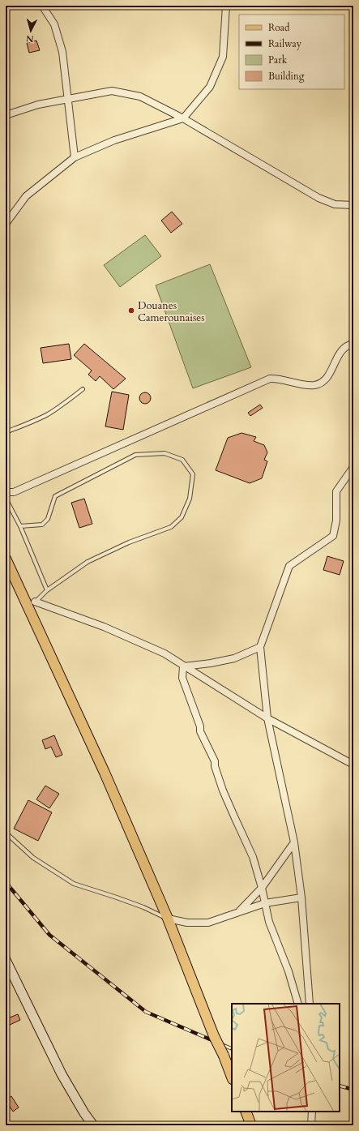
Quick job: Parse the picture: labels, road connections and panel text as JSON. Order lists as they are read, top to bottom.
{
  "places": ["Douanes Camerounaises"],
  "legend": [
    "Road",
    "Railway",
    "Park",
    "Building"
  ],
  "north": "bottom"
}
